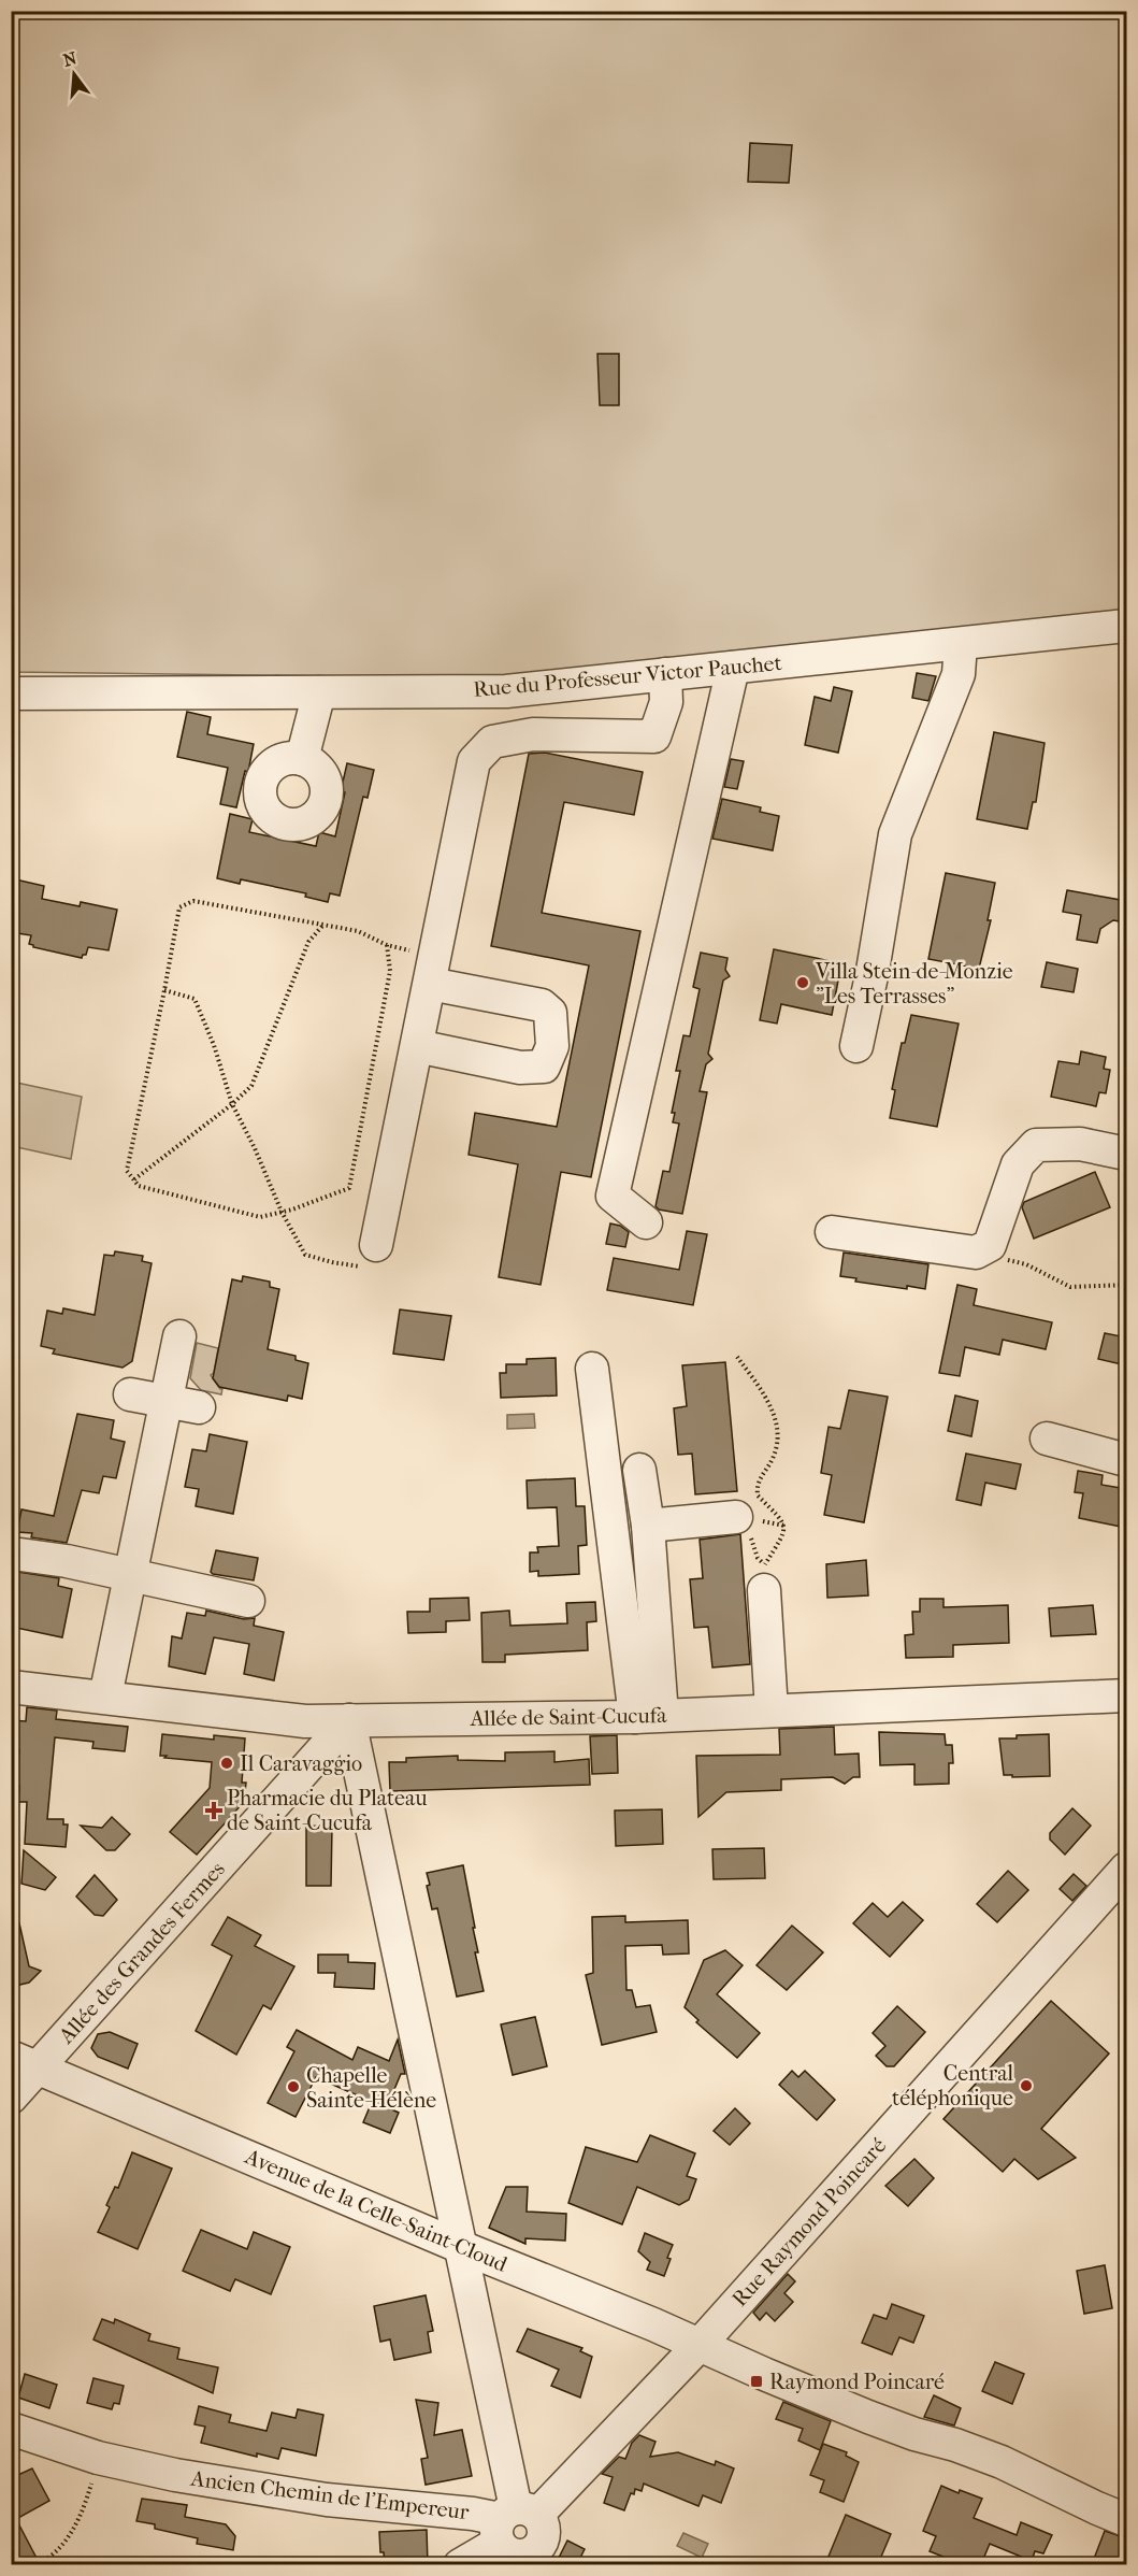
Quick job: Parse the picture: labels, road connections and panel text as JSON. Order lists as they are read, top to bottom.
{
  "streets": {
    "street": [
      "Rue du Professeur Victor Pauchet",
      "Allée de Saint-Cucufa",
      "Allée des Grandes Fermes",
      "Avenue de la Celle-Saint-Cloud",
      "Rue Raymond Poincaré",
      "Ancien Chemin de l'Empereur"
    ]
  },
  "crossings": [
    ["Allée de Saint-Cucufa", "Allée des Grandes Fermes"],
    ["Allée des Grandes Fermes", "Avenue de la Celle-Saint-Cloud"],
    ["Avenue de la Celle-Saint-Cloud", "Rue Raymond Poincaré"],
    ["Rue Raymond Poincaré", "Ancien Chemin de l'Empereur"]
  ],
  "places": {
    "other": [
      "Villa Stein-de-Monzie \"Les Terrasses\"",
      "Il Caravaggio",
      "Central téléphonique",
      "Chapelle Sainte-Hélène"
    ],
    "health": ["Pharmacie du Plateau de Saint-Cucufa"],
    "transit": ["Raymond Poincaré"]
  },
  "north": "top"
}
